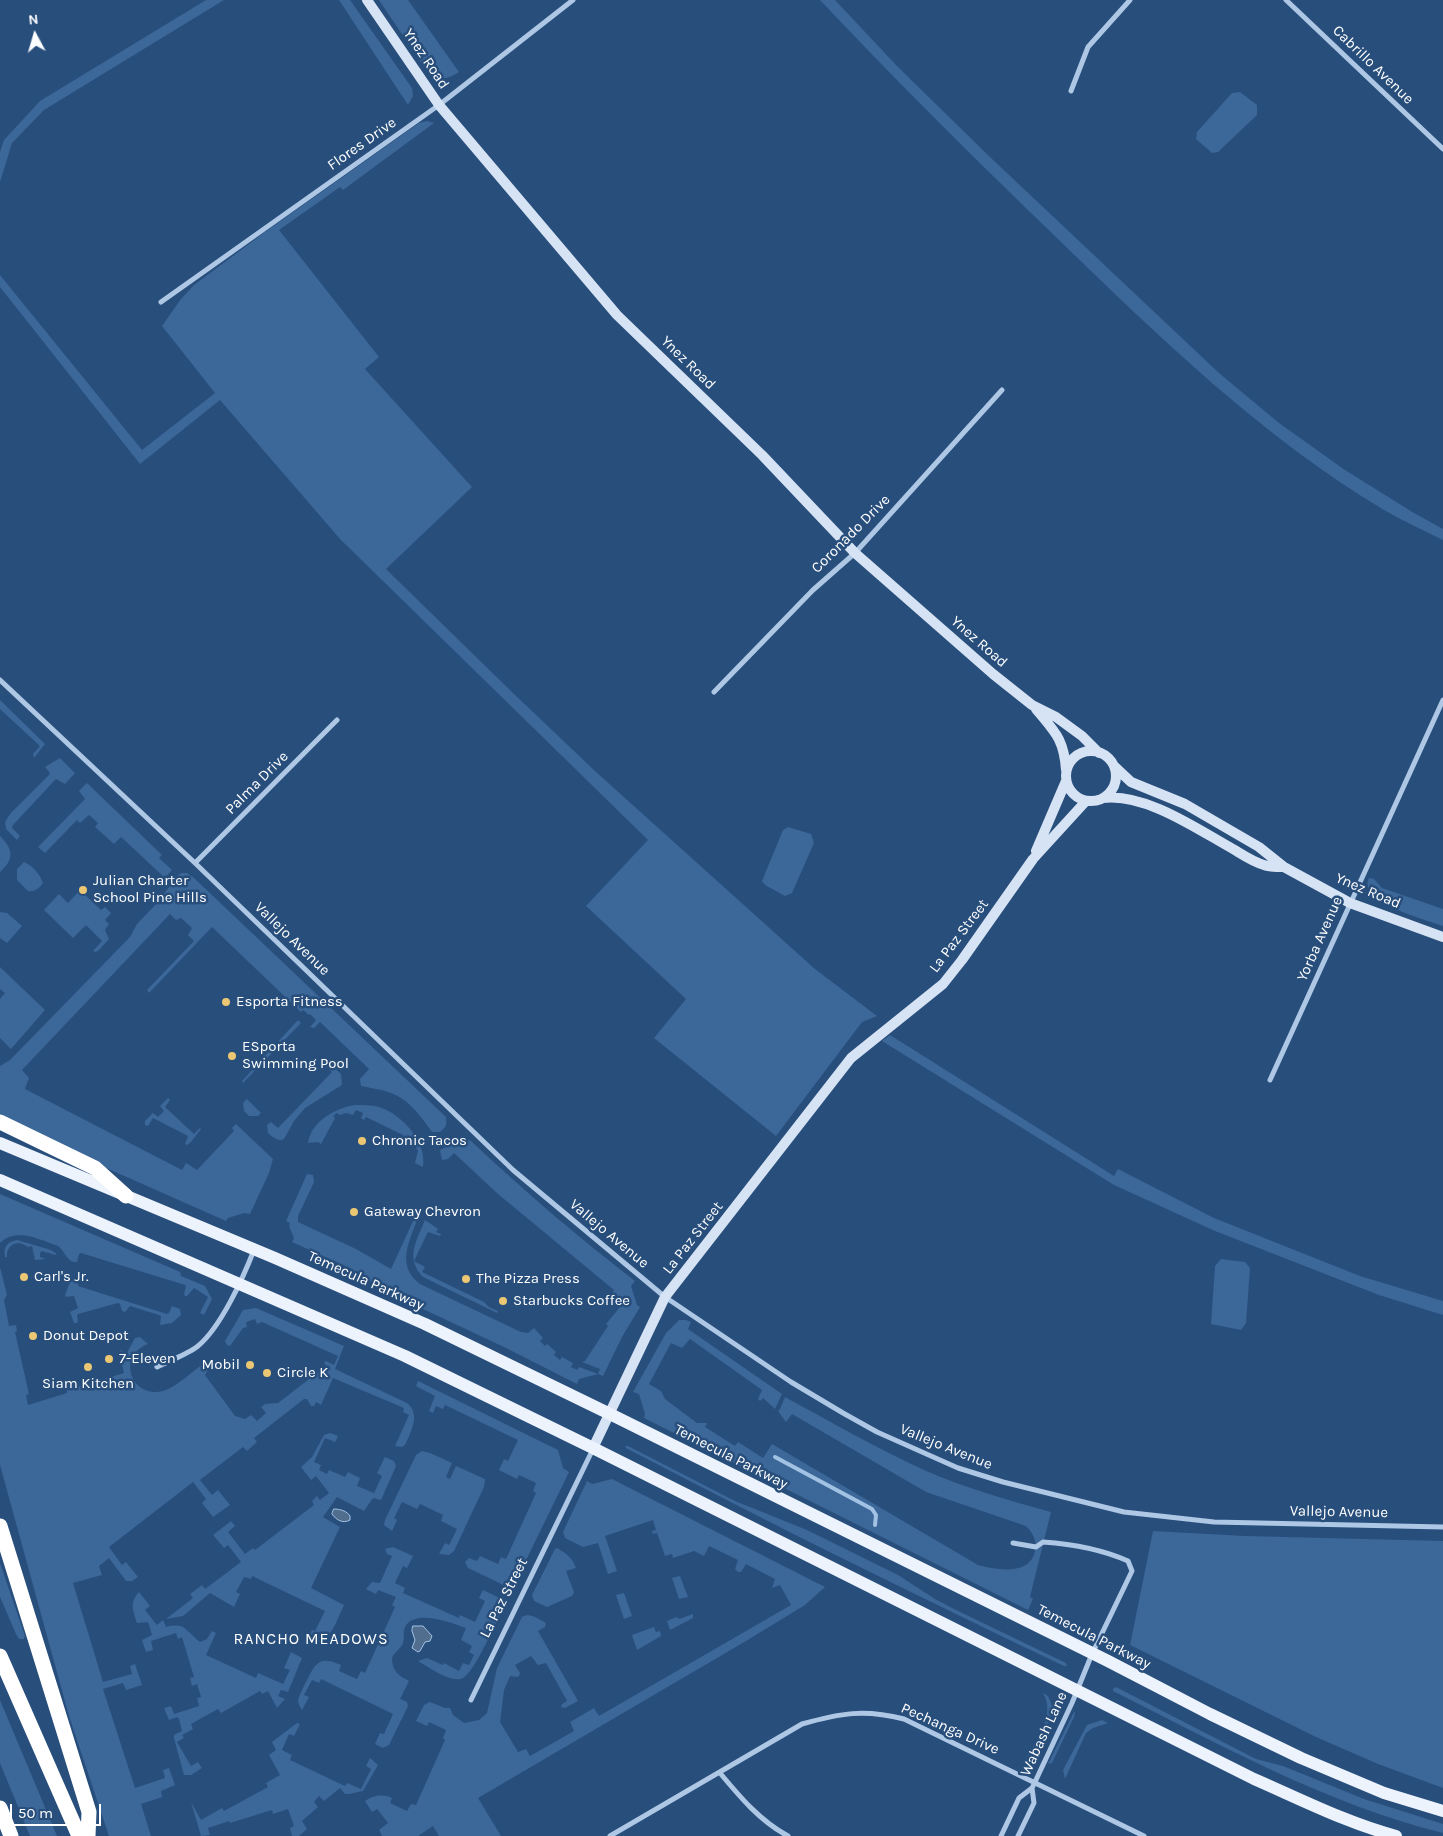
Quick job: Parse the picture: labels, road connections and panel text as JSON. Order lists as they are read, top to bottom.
{
  "streets": {
    "main road": ["Ynez Road", "La Paz Street", "Temecula Parkway"],
    "street": [
      "Cabrillo Avenue",
      "Flores Drive",
      "Coronado Drive",
      "Palma Drive",
      "Vallejo Avenue",
      "Yorba Avenue",
      "Pechanga Drive",
      "Wabash Lane"
    ]
  },
  "crossings": [
    ["Ynez Road", "Flores Drive"],
    ["Ynez Road", "Coronado Drive"],
    ["Ynez Road", "La Paz Street"],
    ["Ynez Road", "Yorba Avenue"],
    ["Palma Drive", "Vallejo Avenue"],
    ["La Paz Street", "Vallejo Avenue"],
    ["La Paz Street", "Temecula Parkway"],
    ["Temecula Parkway", "Wabash Lane"],
    ["Pechanga Drive", "Wabash Lane"]
  ],
  "districts": ["RANCHO MEADOWS"],
  "places": [
    "Julian Charter School Pine Hills",
    "Esporta Fitness",
    "ESporta Swimming Pool",
    "Chronic Tacos",
    "Gateway Chevron",
    "Carl's Jr.",
    "The Pizza Press",
    "Starbucks Coffee",
    "Donut Depot",
    "7-Eleven",
    "Mobil",
    "Siam Kitchen",
    "Circle K"
  ],
  "scale_bar": "50 m",
  "north": "top"
}
